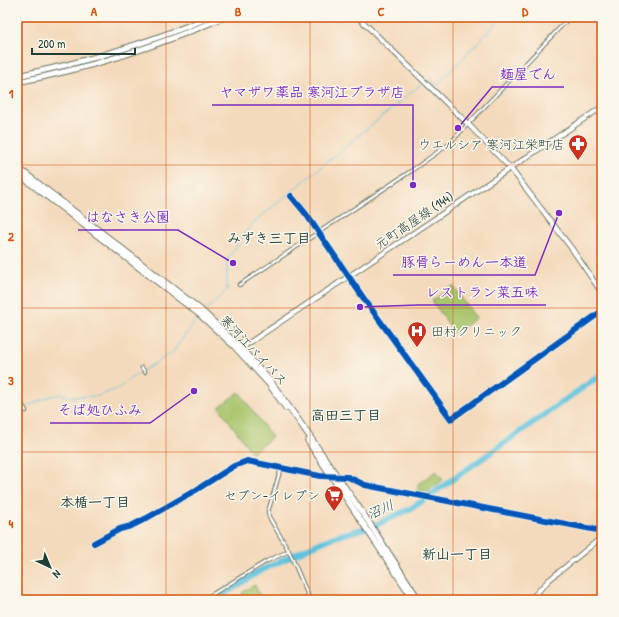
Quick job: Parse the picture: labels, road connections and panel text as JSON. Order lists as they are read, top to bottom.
{
  "streets": {
    "highway": ["寒河江バイパス"],
    "main road": ["元町高屋線 (144)"]
  },
  "crossings": [
    ["元町高屋線 (144)", "寒河江バイパス"]
  ],
  "districts": [
    "みずき三丁目",
    "高田三丁目",
    "本楯一丁目",
    "新山一丁目"
  ],
  "water": ["沼川"],
  "places": {
    "other": [
      "麺屋でん",
      "ヤマザワ薬品 寒河江プラザ店",
      "豚骨らーめん一本道",
      "はなさき公園",
      "レストラン菜五味",
      "そば処ひふみ"
    ],
    "pharmacy": ["ウエルシア 寒河江栄町店"],
    "hospital": ["田村クリニック"],
    "supermarket": ["セブン-イレブン"]
  },
  "scale_bar": "200 m",
  "north": "bottom right",
  "grid": {
    "columns": [
      "A",
      "B",
      "C",
      "D"
    ],
    "rows": [
      "1",
      "2",
      "3",
      "4"
    ]
  }
}
